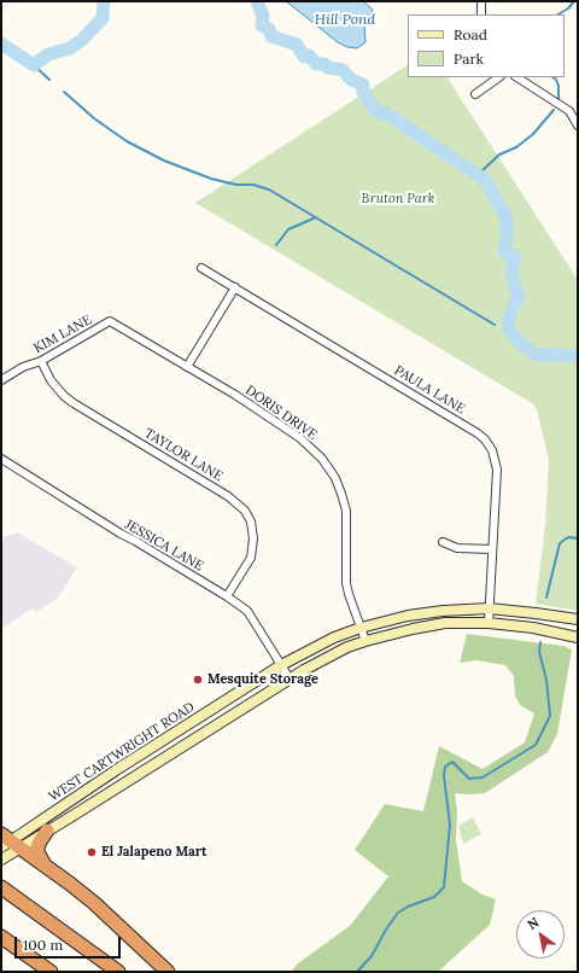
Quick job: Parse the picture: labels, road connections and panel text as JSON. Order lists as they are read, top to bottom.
{
  "streets": {
    "main road": ["WEST CARTWRIGHT ROAD"],
    "street": [
      "KIM LANE",
      "PAULA LANE",
      "DORIS DRIVE",
      "TAYLOR LANE",
      "JESSICA LANE"
    ]
  },
  "crossings": [
    ["KIM LANE", "DORIS DRIVE"],
    ["KIM LANE", "TAYLOR LANE"],
    ["PAULA LANE", "WEST CARTWRIGHT ROAD"],
    ["DORIS DRIVE", "WEST CARTWRIGHT ROAD"],
    ["TAYLOR LANE", "JESSICA LANE"],
    ["JESSICA LANE", "WEST CARTWRIGHT ROAD"]
  ],
  "water": ["Hill Pond"],
  "parks": ["Bruton Park"],
  "places": ["Mesquite Storage", "El Jalapeno Mart"],
  "legend": ["Road", "Park"],
  "scale_bar": "100 m",
  "north": "top left"
}
